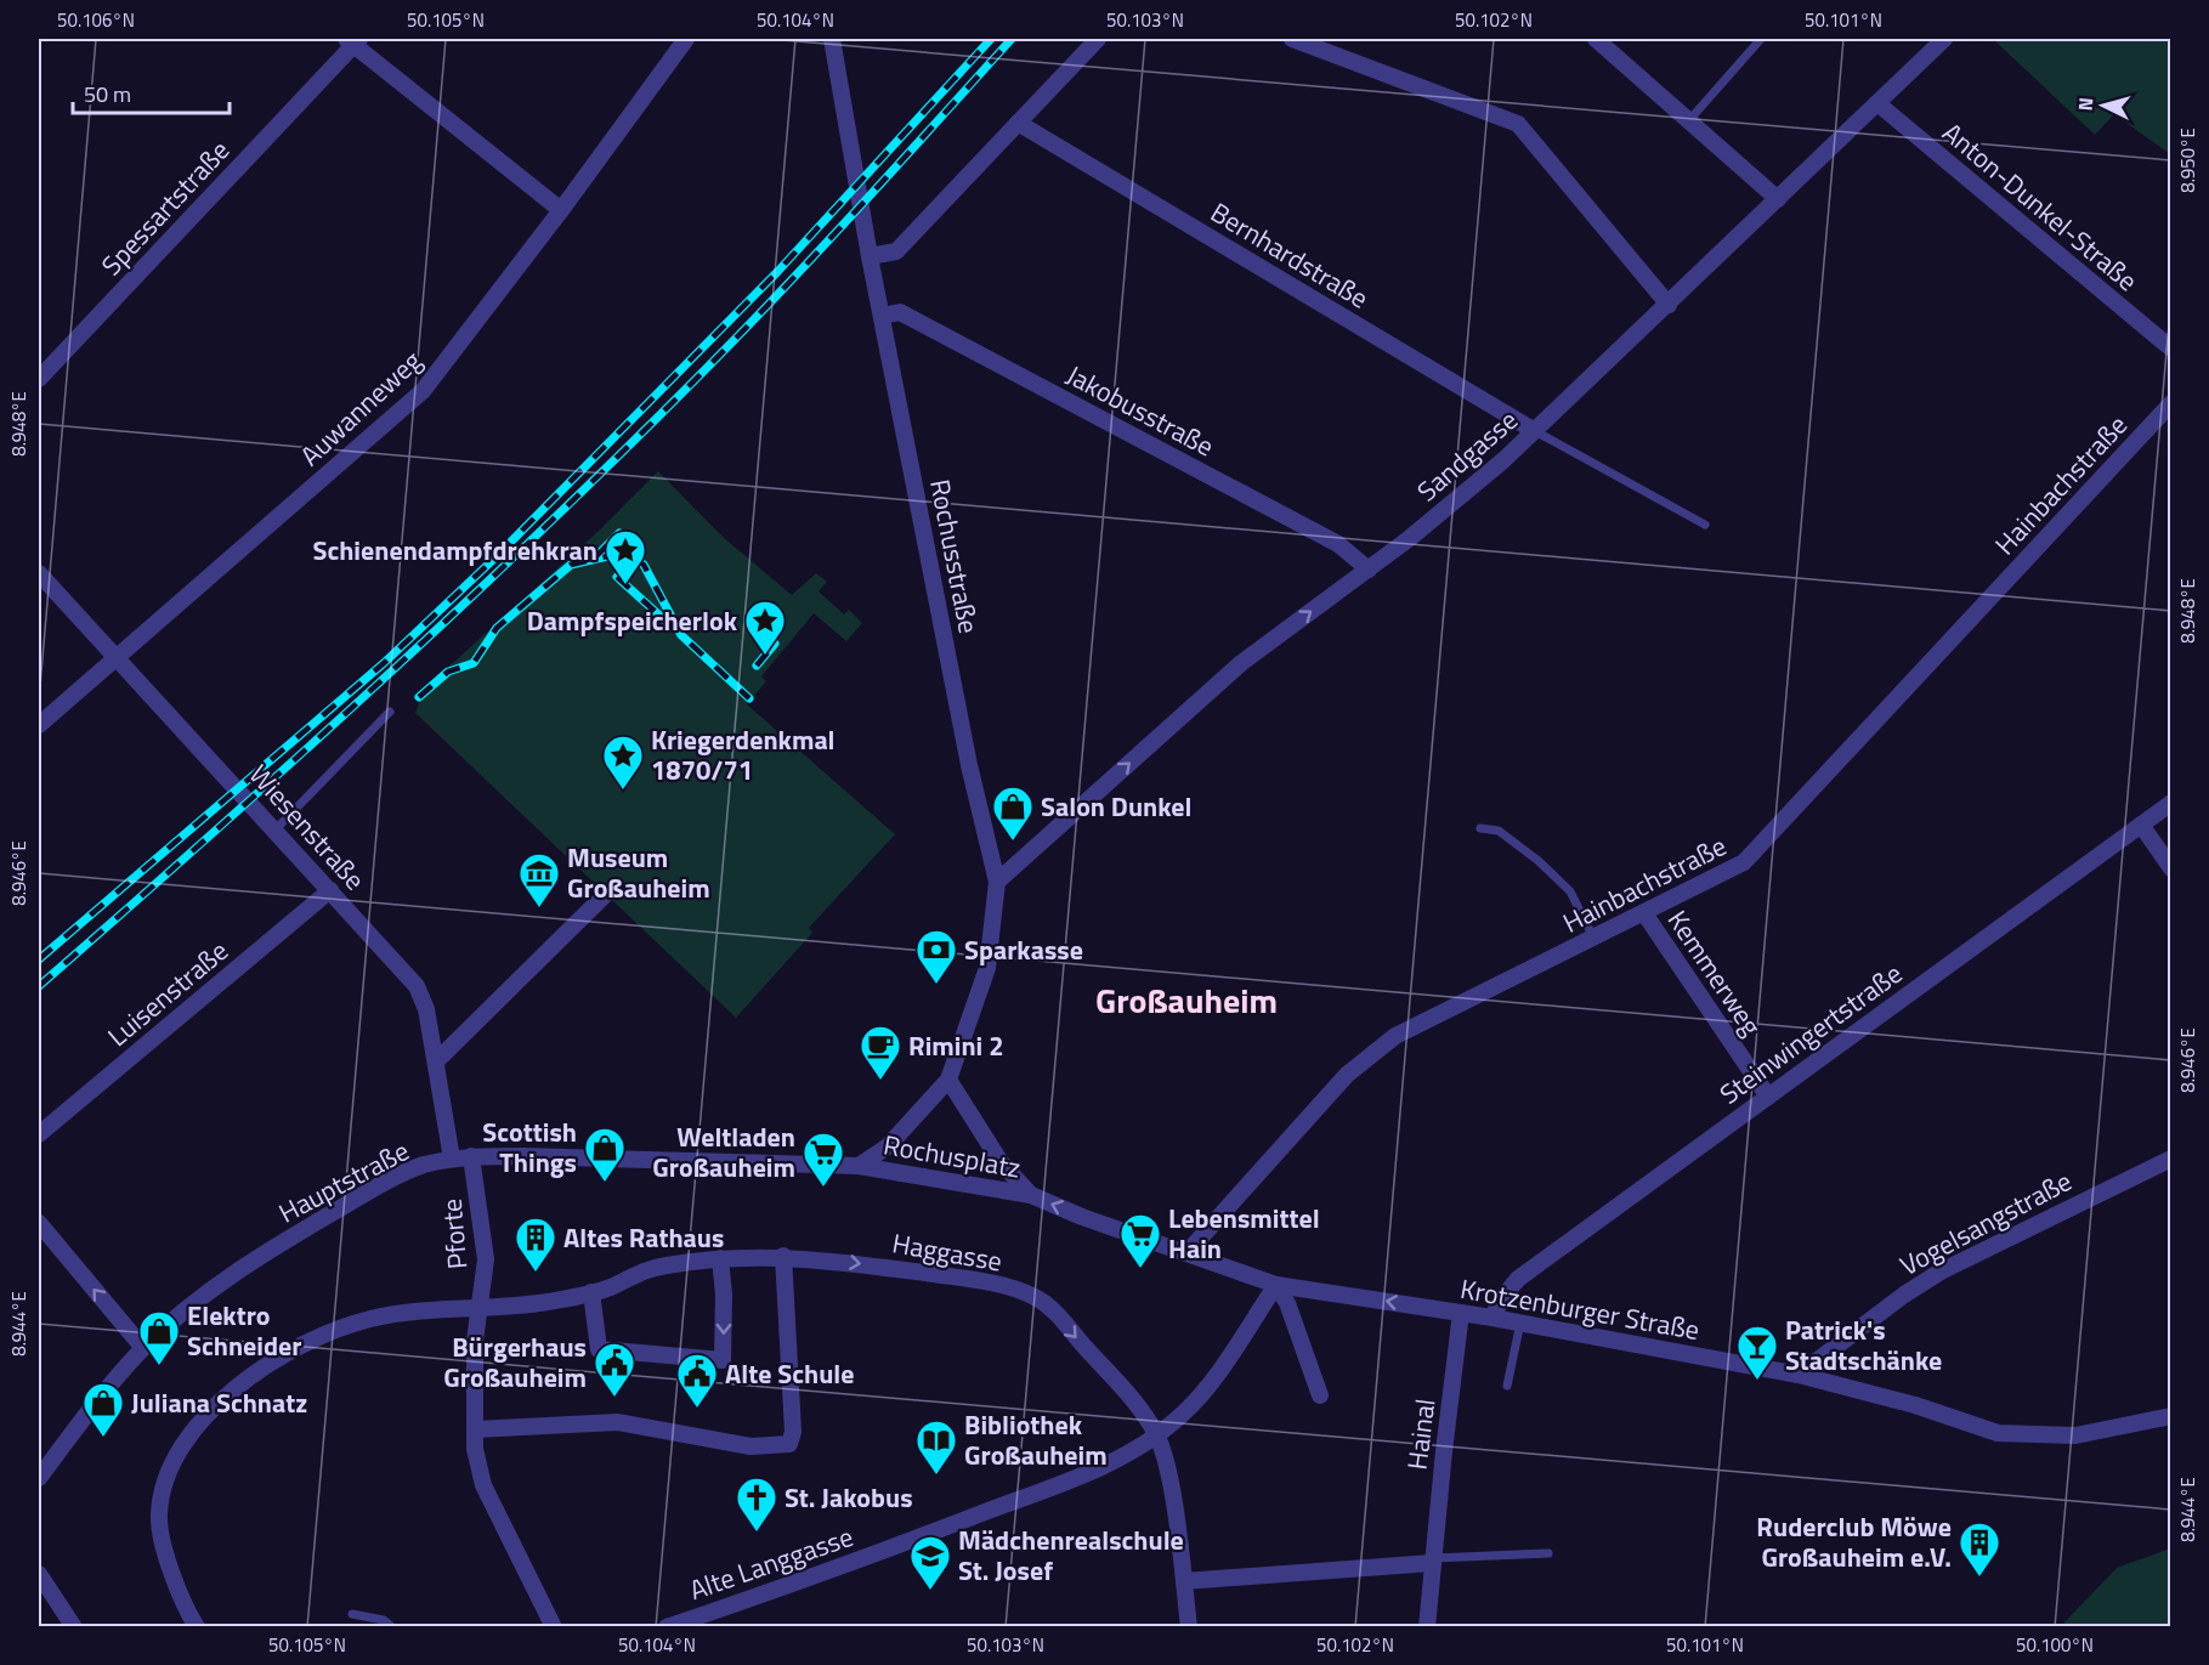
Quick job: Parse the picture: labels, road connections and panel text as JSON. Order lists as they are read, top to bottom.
{
  "streets": {
    "street": [
      "Anton-Dunkel-Straße",
      "Spessartstraße",
      "Bernhardstraße",
      "Auwanneweg",
      "Jakobusstraße",
      "Sandgasse",
      "Hainbachstraße",
      "Rochusstraße",
      "Wiesenstraße",
      "Kemmerweg",
      "Luisenstraße",
      "Steinwingertstraße",
      "Rochusplatz",
      "Hauptstraße",
      "Vogelsangstraße",
      "Pforte",
      "Haggasse",
      "Krotzenburger Straße",
      "Hainal",
      "Alte Langgasse"
    ]
  },
  "crossings": [
    ["Anton-Dunkel-Straße", "Sandgasse"],
    ["Bernhardstraße", "Sandgasse"],
    ["Auwanneweg", "Wiesenstraße"],
    ["Jakobusstraße", "Sandgasse"],
    ["Jakobusstraße", "Rochusstraße"],
    ["Sandgasse", "Rochusstraße"],
    ["Hainbachstraße", "Kemmerweg"],
    ["Hainbachstraße", "Krotzenburger Straße"],
    ["Rochusstraße", "Rochusplatz"],
    ["Wiesenstraße", "Luisenstraße"],
    ["Wiesenstraße", "Hauptstraße"],
    ["Kemmerweg", "Steinwingertstraße"],
    ["Steinwingertstraße", "Krotzenburger Straße"],
    ["Rochusplatz", "Hauptstraße"],
    ["Rochusplatz", "Krotzenburger Straße"],
    ["Hauptstraße", "Pforte"],
    ["Vogelsangstraße", "Krotzenburger Straße"],
    ["Pforte", "Haggasse"],
    ["Haggasse", "Alte Langgasse"],
    ["Krotzenburger Straße", "Hainal"],
    ["Krotzenburger Straße", "Alte Langgasse"]
  ],
  "one_way": ["Sandgasse"],
  "districts": ["Großauheim"],
  "places": {
    "place": ["Schienendampfdrehkran", "Dampfspeicherlok", "Kriegerdenkmal 1870/71"],
    "shop": [
      "Salon Dunkel",
      "Scottish Things",
      "Elektro Schneider",
      "Juliana Schnatz"
    ],
    "museum": ["Museum Großauheim"],
    "bank": ["Sparkasse"],
    "cafe": ["Rimini 2"],
    "supermarket": ["Weltladen Großauheim", "Lebensmittel Hain"],
    "building": ["Altes Rathaus", "Ruderclub Möwe Großauheim e.V."],
    "bar": ["Patrick's Stadtschänke"],
    "public building": ["Bürgerhaus Großauheim", "Alte Schule"],
    "library": ["Bibliothek Großauheim"],
    "church": ["St. Jakobus"],
    "school or university": ["Mädchenrealschule St. Josef"]
  },
  "scale_bar": "50 m",
  "north": "left",
  "coordinates": [
    "50.106°N",
    "50.105°N",
    "50.104°N",
    "50.103°N",
    "50.102°N",
    "50.101°N",
    "8.950°E",
    "8.948°E",
    "8.946°E",
    "8.944°E",
    "50.100°N"
  ]
}
